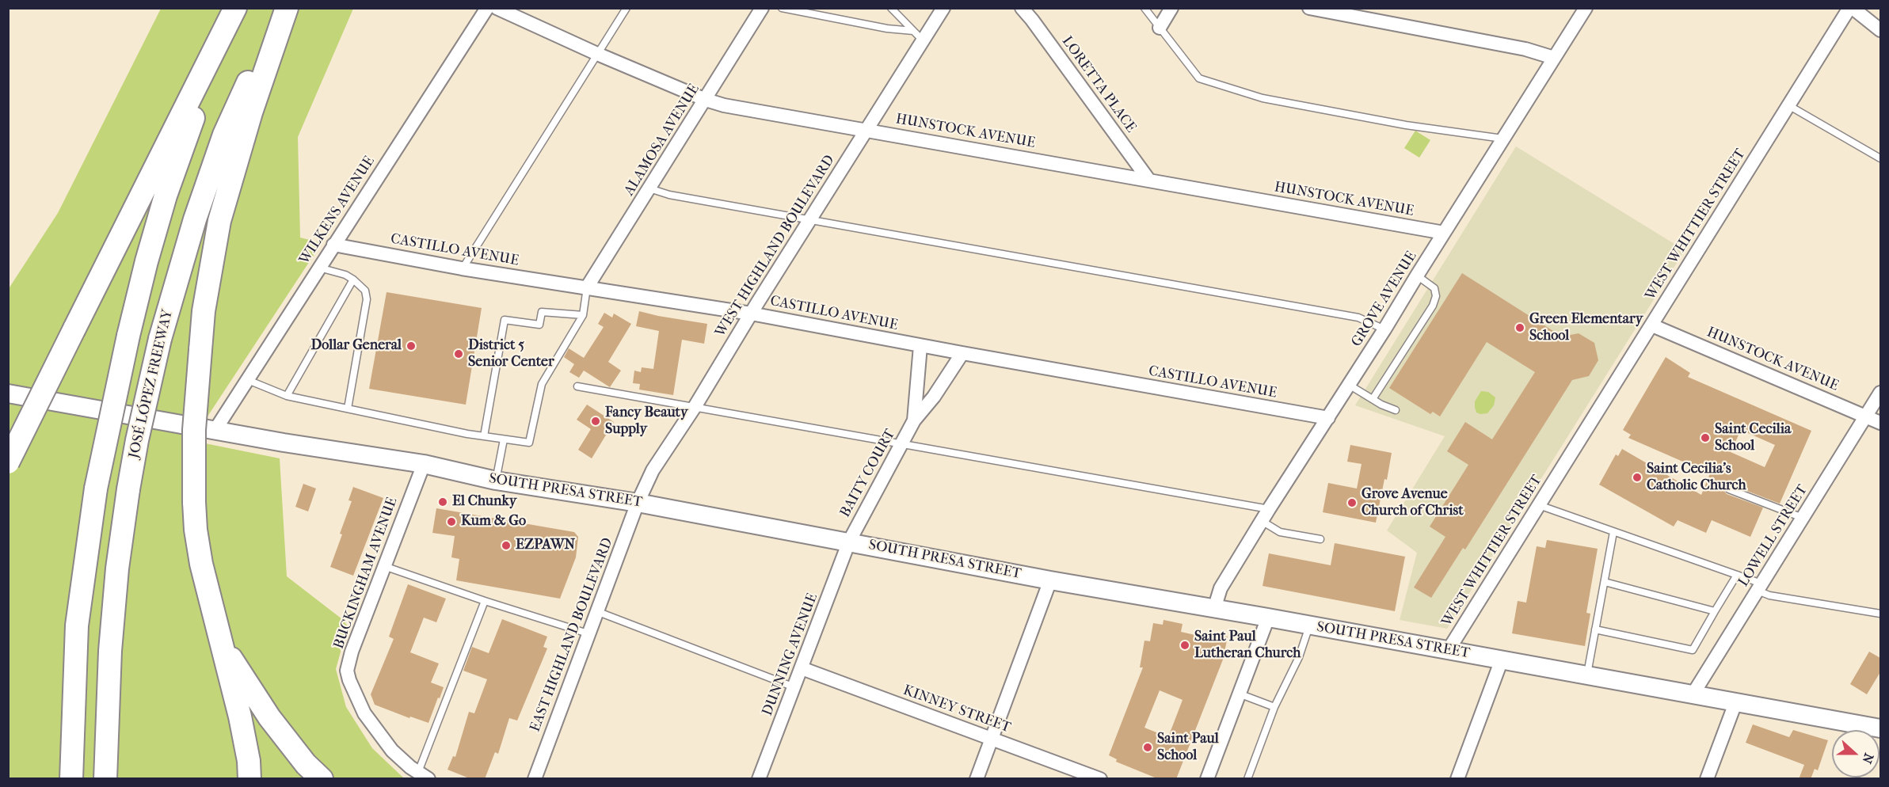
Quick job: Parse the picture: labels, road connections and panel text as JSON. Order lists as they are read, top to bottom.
{
  "streets": {
    "highway": ["JOSÉ LÓPEZ FREEWAY"],
    "main road": ["SOUTH PRESA STREET"],
    "street": [
      "LORETTA PLACE",
      "HUNSTOCK AVENUE",
      "ALAMOSA AVENUE",
      "WILKENS AVENUE",
      "WEST WHITTIER STREET",
      "WEST HIGHLAND BOULEVARD",
      "CASTILLO AVENUE",
      "GROVE AVENUE",
      "BAITY COURT",
      "LOWELL STREET",
      "BUCKINGHAM AVENUE",
      "EAST HIGHLAND BOULEVARD",
      "DUNNING AVENUE",
      "KINNEY STREET"
    ]
  },
  "crossings": [
    ["LORETTA PLACE", "HUNSTOCK AVENUE"],
    ["HUNSTOCK AVENUE", "ALAMOSA AVENUE"],
    ["HUNSTOCK AVENUE", "WEST WHITTIER STREET"],
    ["HUNSTOCK AVENUE", "WEST HIGHLAND BOULEVARD"],
    ["HUNSTOCK AVENUE", "GROVE AVENUE"],
    ["HUNSTOCK AVENUE", "LOWELL STREET"],
    ["ALAMOSA AVENUE", "CASTILLO AVENUE"],
    ["WILKENS AVENUE", "CASTILLO AVENUE"],
    ["WILKENS AVENUE", "SOUTH PRESA STREET"],
    ["WEST WHITTIER STREET", "SOUTH PRESA STREET"],
    ["WEST HIGHLAND BOULEVARD", "CASTILLO AVENUE"],
    ["WEST HIGHLAND BOULEVARD", "SOUTH PRESA STREET"],
    ["WEST HIGHLAND BOULEVARD", "EAST HIGHLAND BOULEVARD"],
    ["CASTILLO AVENUE", "GROVE AVENUE"],
    ["CASTILLO AVENUE", "BAITY COURT"],
    ["GROVE AVENUE", "SOUTH PRESA STREET"],
    ["BAITY COURT", "SOUTH PRESA STREET"],
    ["BAITY COURT", "DUNNING AVENUE"],
    ["SOUTH PRESA STREET", "LOWELL STREET"],
    ["SOUTH PRESA STREET", "BUCKINGHAM AVENUE"],
    ["SOUTH PRESA STREET", "EAST HIGHLAND BOULEVARD"],
    ["SOUTH PRESA STREET", "DUNNING AVENUE"],
    ["DUNNING AVENUE", "KINNEY STREET"]
  ],
  "places": [
    "Green Elementary School",
    "Dollar General",
    "District 5 Senior Center",
    "Fancy Beauty Supply",
    "Saint Cecilia School",
    "Saint Cecilia's Catholic Church",
    "El Chunky",
    "Grove Avenue Church of Christ",
    "Kum & Go",
    "EZPAWN",
    "Saint Paul Lutheran Church",
    "Saint Paul School"
  ],
  "north": "right"
}
